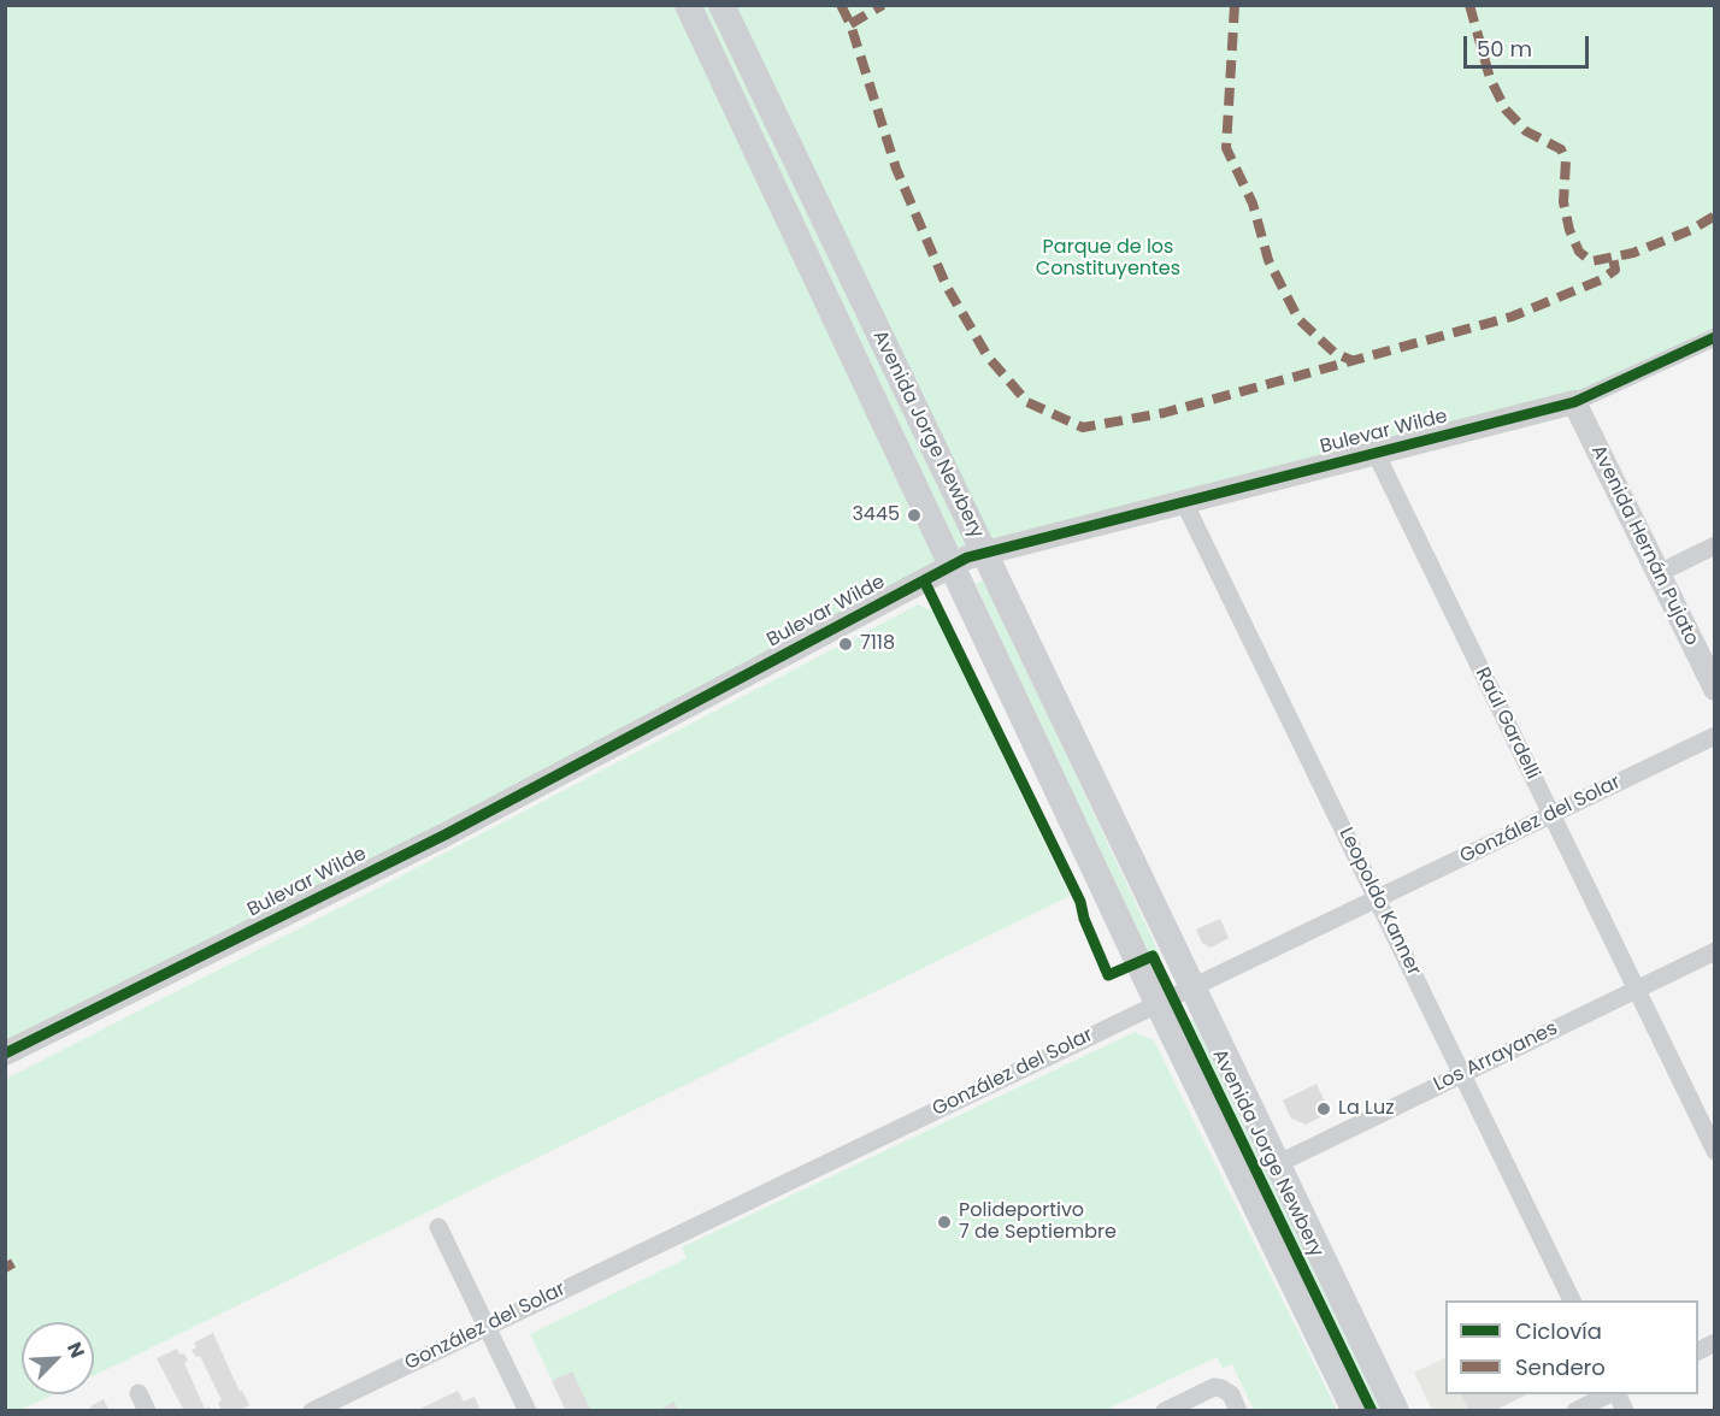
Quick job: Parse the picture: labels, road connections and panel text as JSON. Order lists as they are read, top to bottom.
{
  "streets": {
    "main road": ["Avenida Jorge Newbery"],
    "street": [
      "Bulevar Wilde",
      "Avenida Hernán Pujato",
      "Raúl Gardelli",
      "González del Solar",
      "Leopoldo Kanner",
      "Los Arrayanes"
    ]
  },
  "crossings": [
    ["Bulevar Wilde", "Avenida Jorge Newbery"],
    ["Bulevar Wilde", "Avenida Hernán Pujato"],
    ["Bulevar Wilde", "Raúl Gardelli"],
    ["Bulevar Wilde", "Leopoldo Kanner"],
    ["Avenida Jorge Newbery", "González del Solar"],
    ["Avenida Jorge Newbery", "Los Arrayanes"],
    ["Raúl Gardelli", "González del Solar"],
    ["Raúl Gardelli", "Los Arrayanes"],
    ["González del Solar", "Leopoldo Kanner"],
    ["Leopoldo Kanner", "Los Arrayanes"]
  ],
  "parks": ["Parque de los Constituyentes"],
  "places": [
    "3445",
    "7118",
    "La Luz",
    "Polideportivo 7 de Septiembre"
  ],
  "legend": ["Ciclovía", "Sendero"],
  "scale_bar": "50 m",
  "north": "top right"
}
